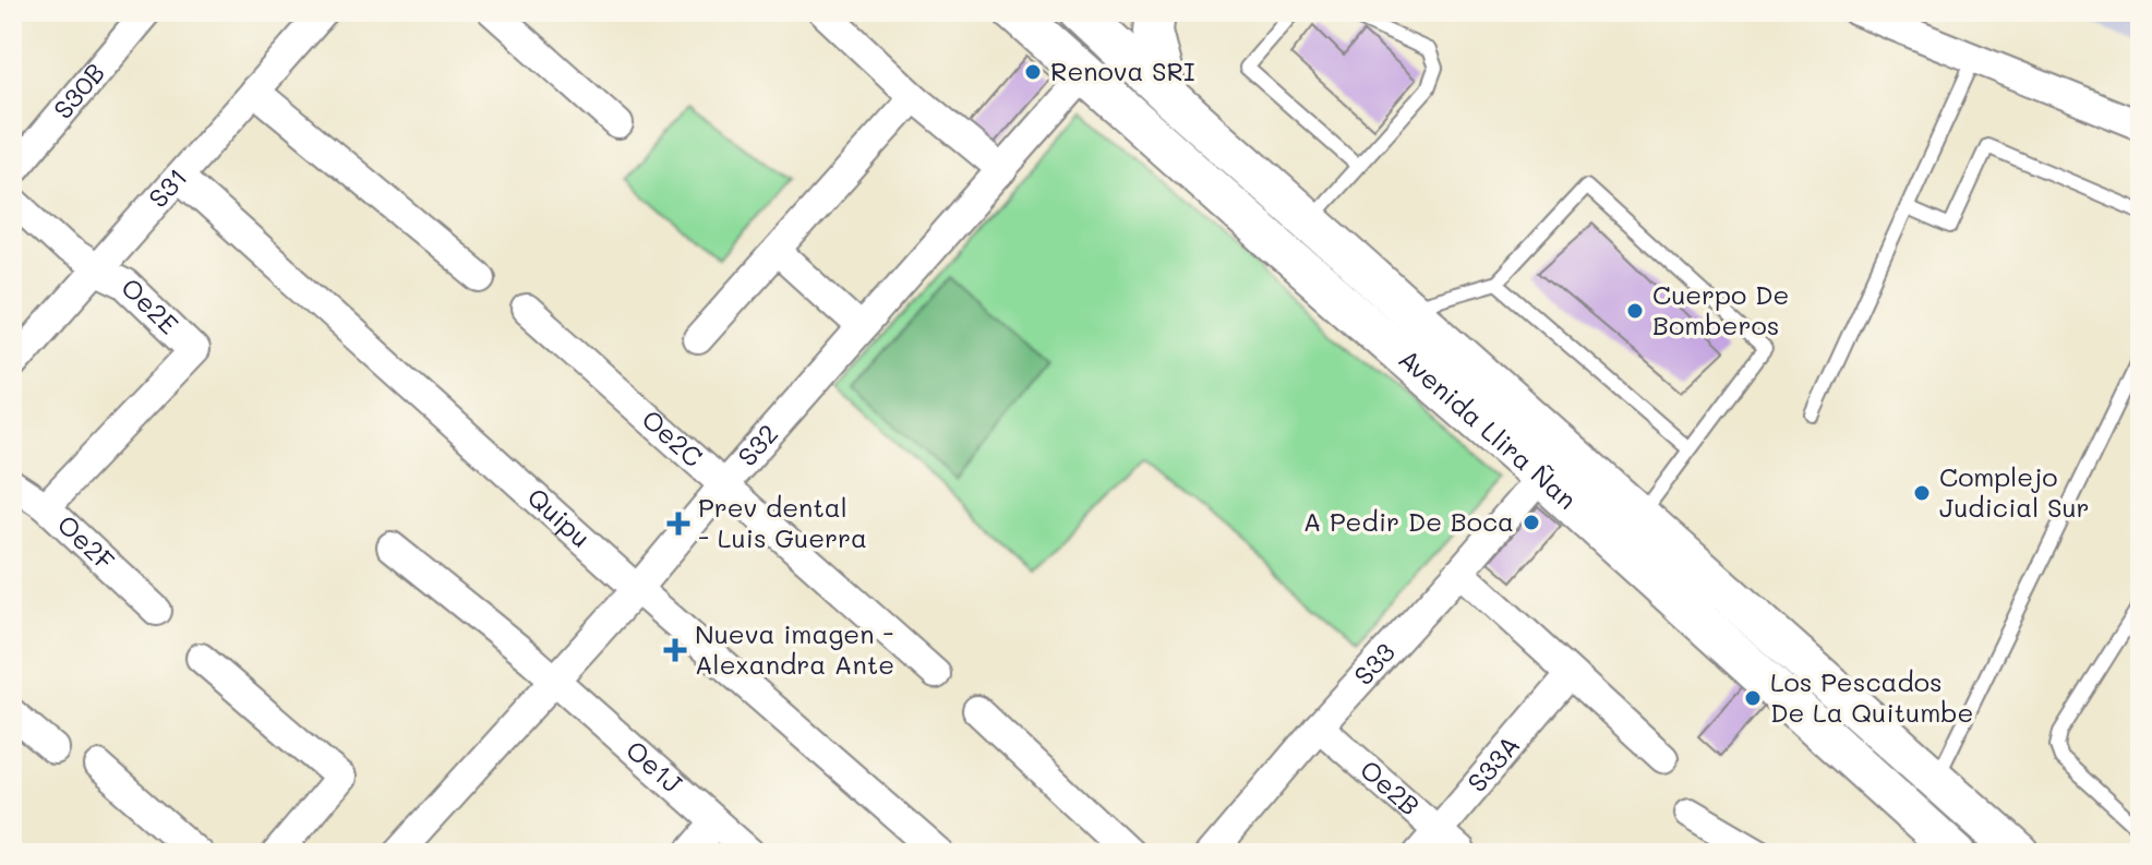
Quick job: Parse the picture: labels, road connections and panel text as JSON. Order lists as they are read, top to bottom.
{
  "streets": {
    "street": [
      "S30B",
      "S31",
      "Oe2E",
      "Avenida Llira Ñan",
      "Oe2C",
      "S32",
      "Quipu",
      "Oe2F",
      "S33",
      "S33A",
      "Oe1J",
      "Oe2B"
    ]
  },
  "crossings": [
    ["S31", "Oe2E"],
    ["S31", "Quipu"],
    ["Oe2E", "Oe2F"],
    ["Avenida Llira Ñan", "S32"],
    ["Avenida Llira Ñan", "S33"],
    ["Oe2C", "S32"],
    ["S32", "Quipu"],
    ["S32", "Oe1J"],
    ["S33", "Oe2B"],
    ["S33A", "Oe2B"]
  ],
  "places": {
    "other": [
      "Renova SRI",
      "Cuerpo De Bomberos",
      "Complejo Judicial Sur",
      "A Pedir De Boca",
      "Los Pescados De La Quitumbe"
    ],
    "health": ["Prev dental - Luis Guerra", "Nueva imagen - Alexandra Ante"]
  }
}
